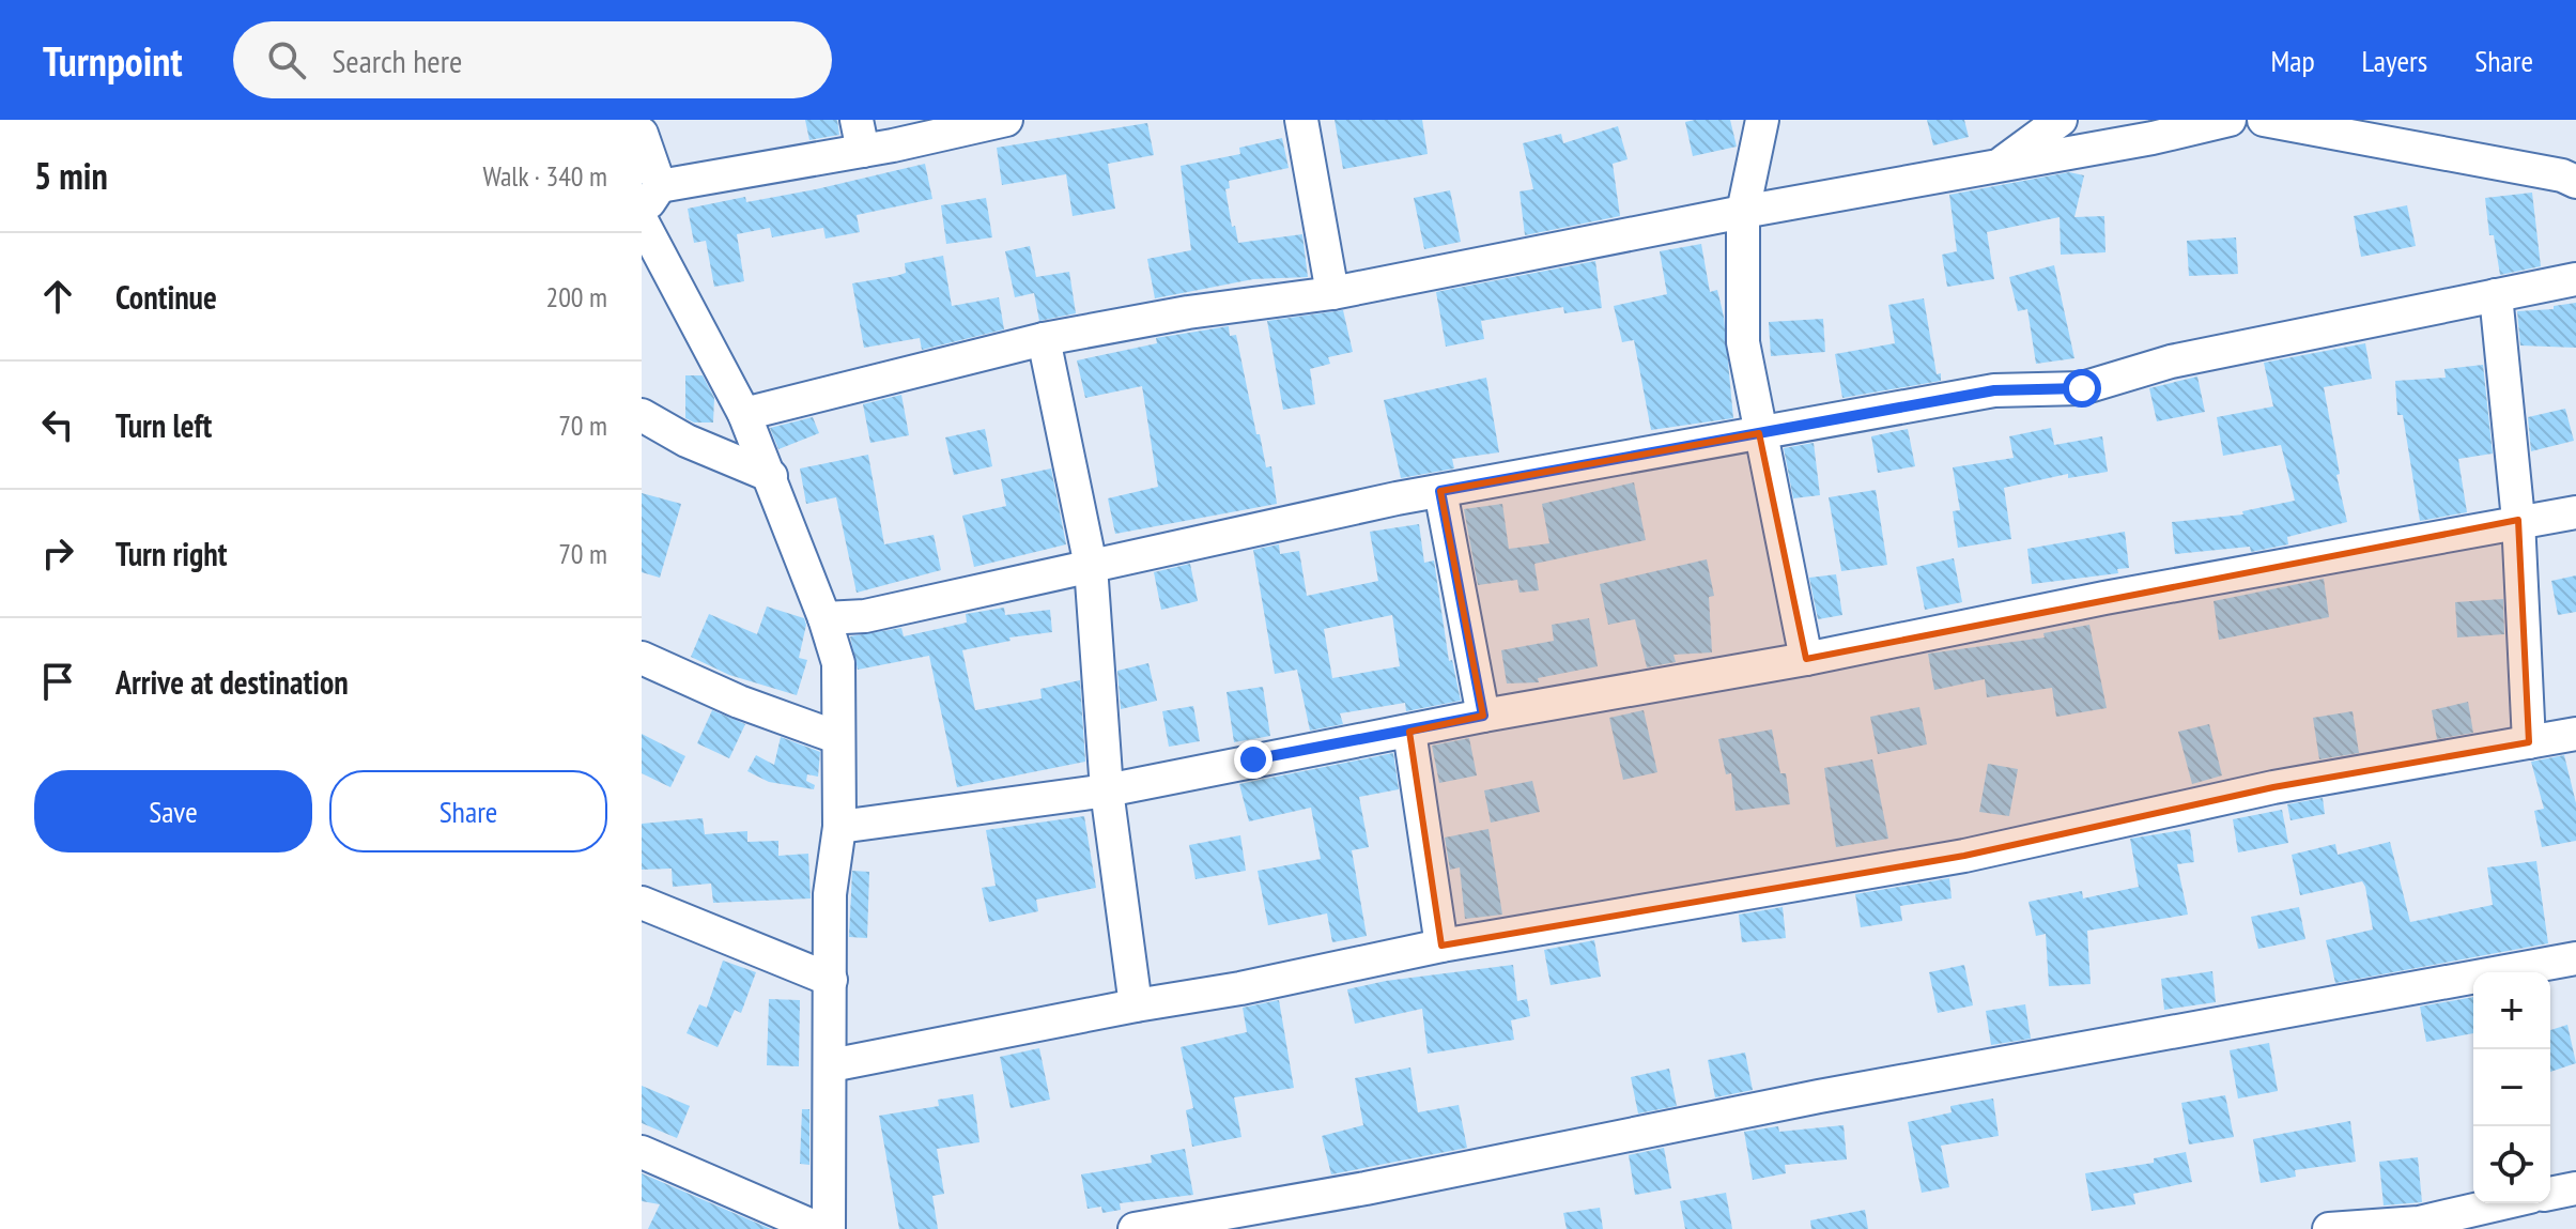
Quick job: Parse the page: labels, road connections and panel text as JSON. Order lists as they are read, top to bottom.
{
  "page": {
    "header": "Turnpoint",
    "search": "Search here",
    "nav": ["Map", "Layers", "Share"],
    "heading": ["5 min", "Walk · 340 m"],
    "list": [
      ["Continue", "200 m"],
      ["Turn left", "70 m"],
      ["Turn right", "70 m"],
      "Arrive at destination"
    ],
    "buttons": ["Save", "Share"],
    "map_buttons": ["+", "−"]
  }
}
